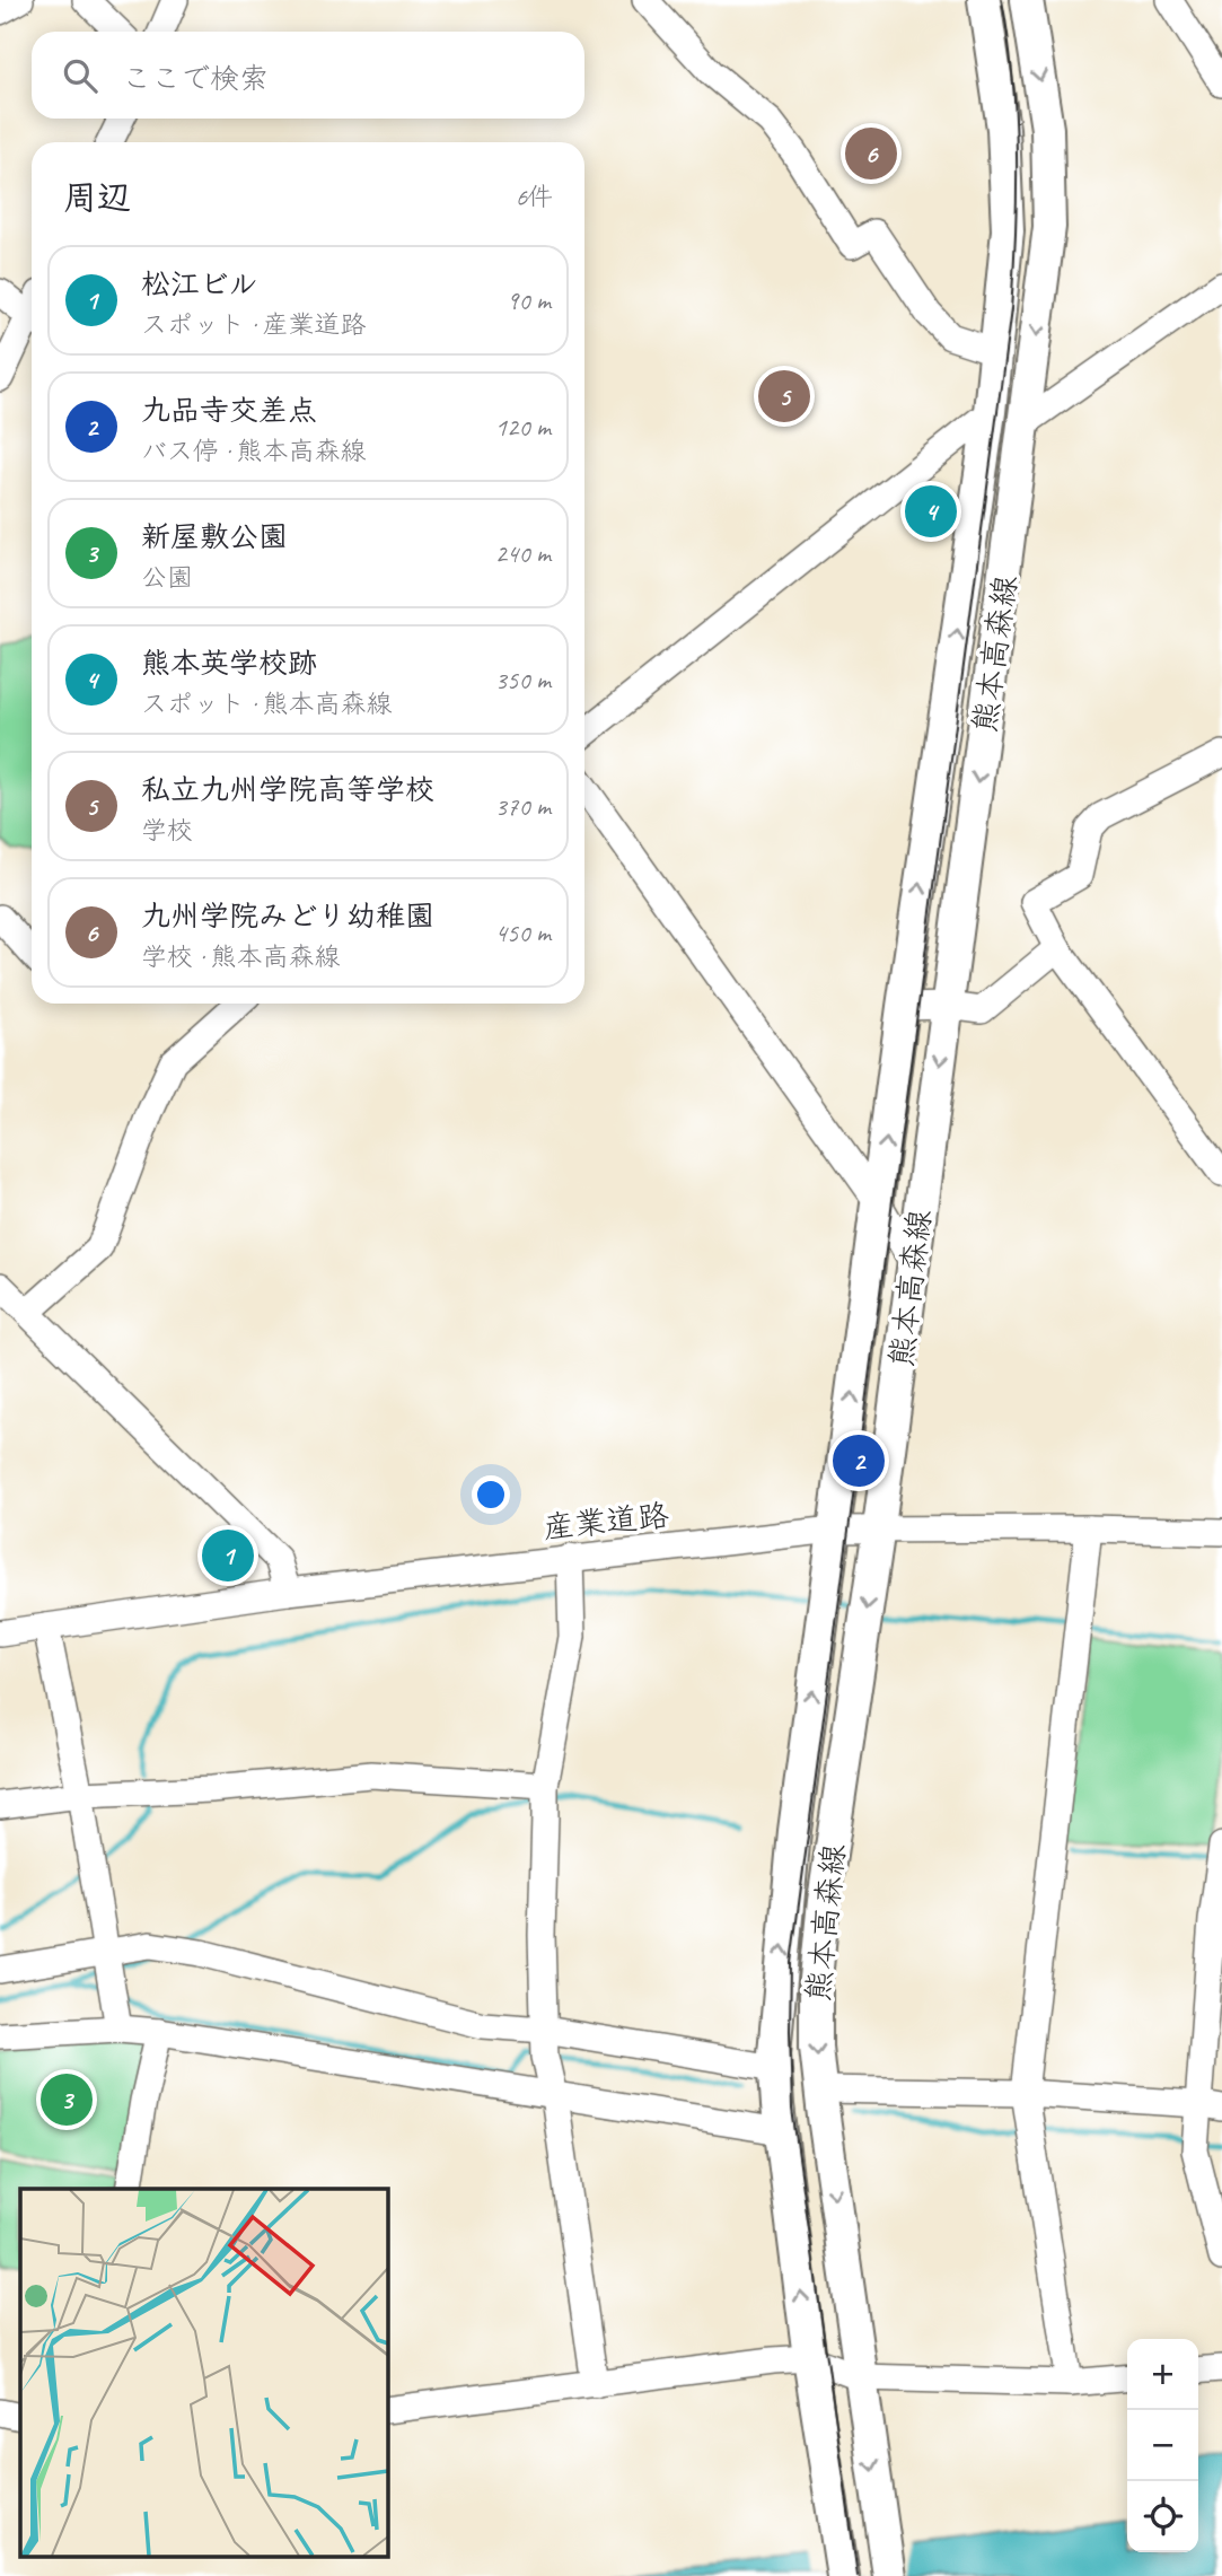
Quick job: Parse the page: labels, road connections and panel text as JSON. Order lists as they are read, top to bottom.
{
  "streets": {
    "main road": ["熊本高森線"],
    "street": ["産業道路"]
  },
  "crossings": [
    ["熊本高森線", "産業道路"]
  ],
  "page": {
    "search": "ここで検索",
    "pins": [
      "6",
      "5",
      "4",
      "2",
      "1",
      "3"
    ],
    "heading": ["周辺", "6件"],
    "list": [
      {
        "mark": "1",
        "name": "松江ビル",
        "note": "スポット · 産業道路",
        "value": "90 m"
      },
      {
        "mark": "2",
        "name": "九品寺交差点",
        "note": "バス停 · 熊本高森線",
        "value": "120 m"
      },
      {
        "mark": "3",
        "name": "新屋敷公園",
        "note": "公園",
        "value": "240 m"
      },
      {
        "mark": "4",
        "name": "熊本英学校跡",
        "note": "スポット · 熊本高森線",
        "value": "350 m"
      },
      {
        "mark": "5",
        "name": "私立九州学院高等学校",
        "note": "学校",
        "value": "370 m"
      },
      {
        "mark": "6",
        "name": "九州学院みどり幼稚園",
        "note": "学校 · 熊本高森線",
        "value": "450 m"
      }
    ],
    "map_buttons": ["+", "−"]
  }
}
